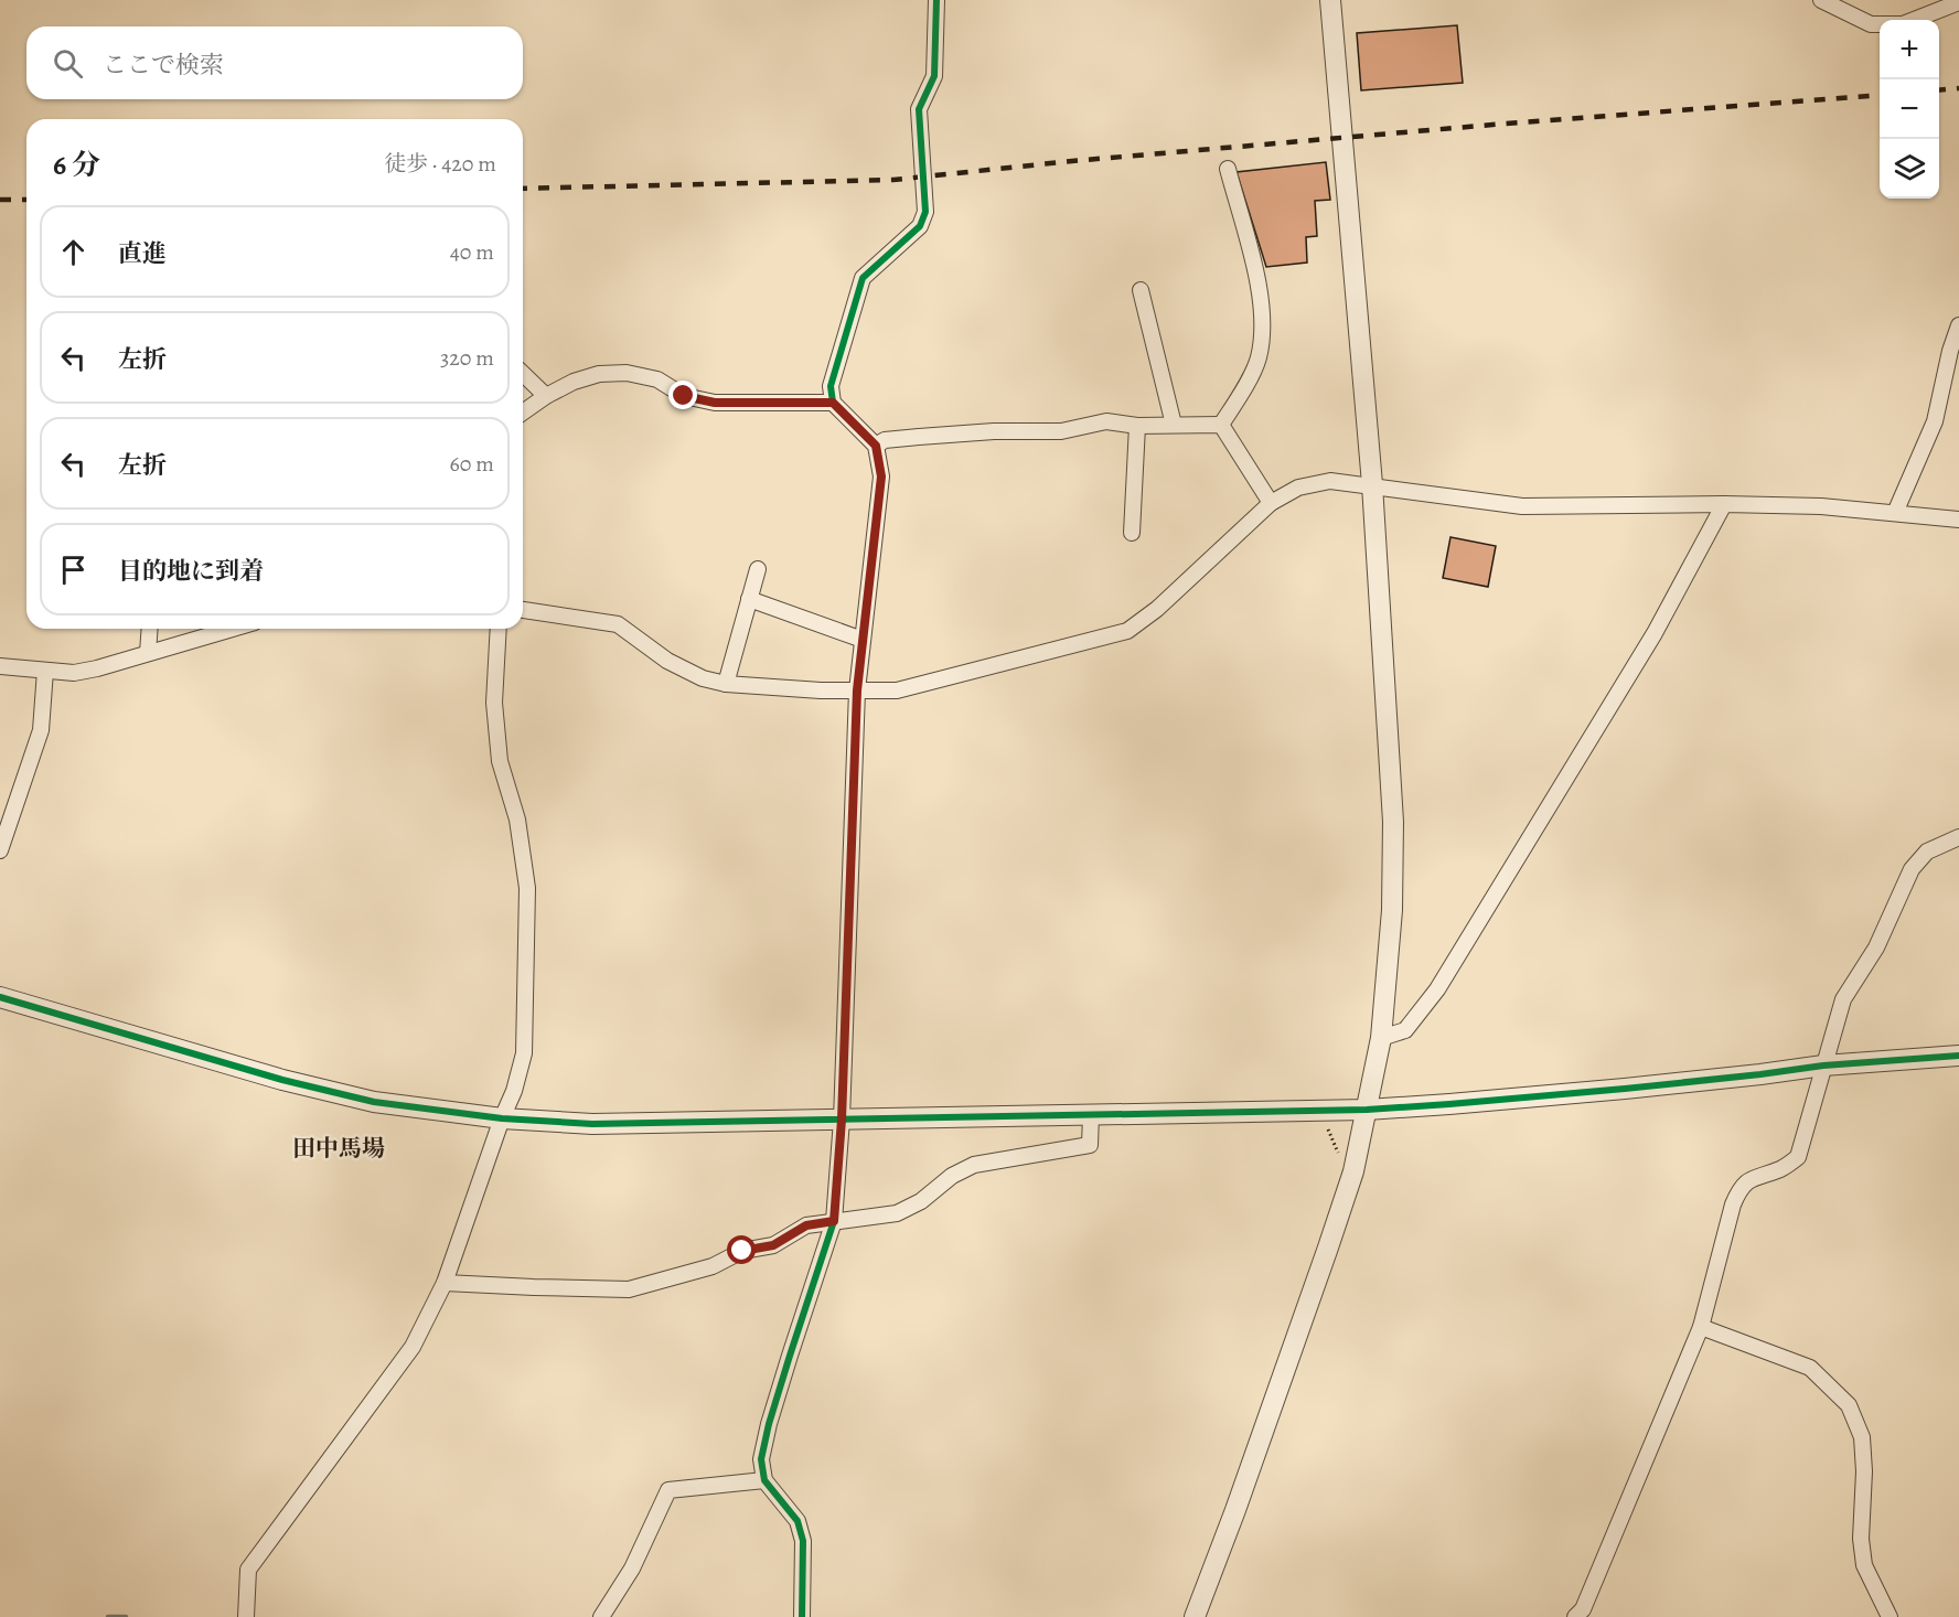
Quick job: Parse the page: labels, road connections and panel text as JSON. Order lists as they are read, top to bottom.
{
  "districts": ["田中馬場"],
  "page": {
    "map_buttons": ["+", "−"],
    "search": "ここで検索",
    "heading": ["6 分", "徒歩 · 420 m"],
    "list": [
      ["直進", "40 m"],
      ["左折", "320 m"],
      ["左折", "60 m"],
      "目的地に到着"
    ]
  }
}
